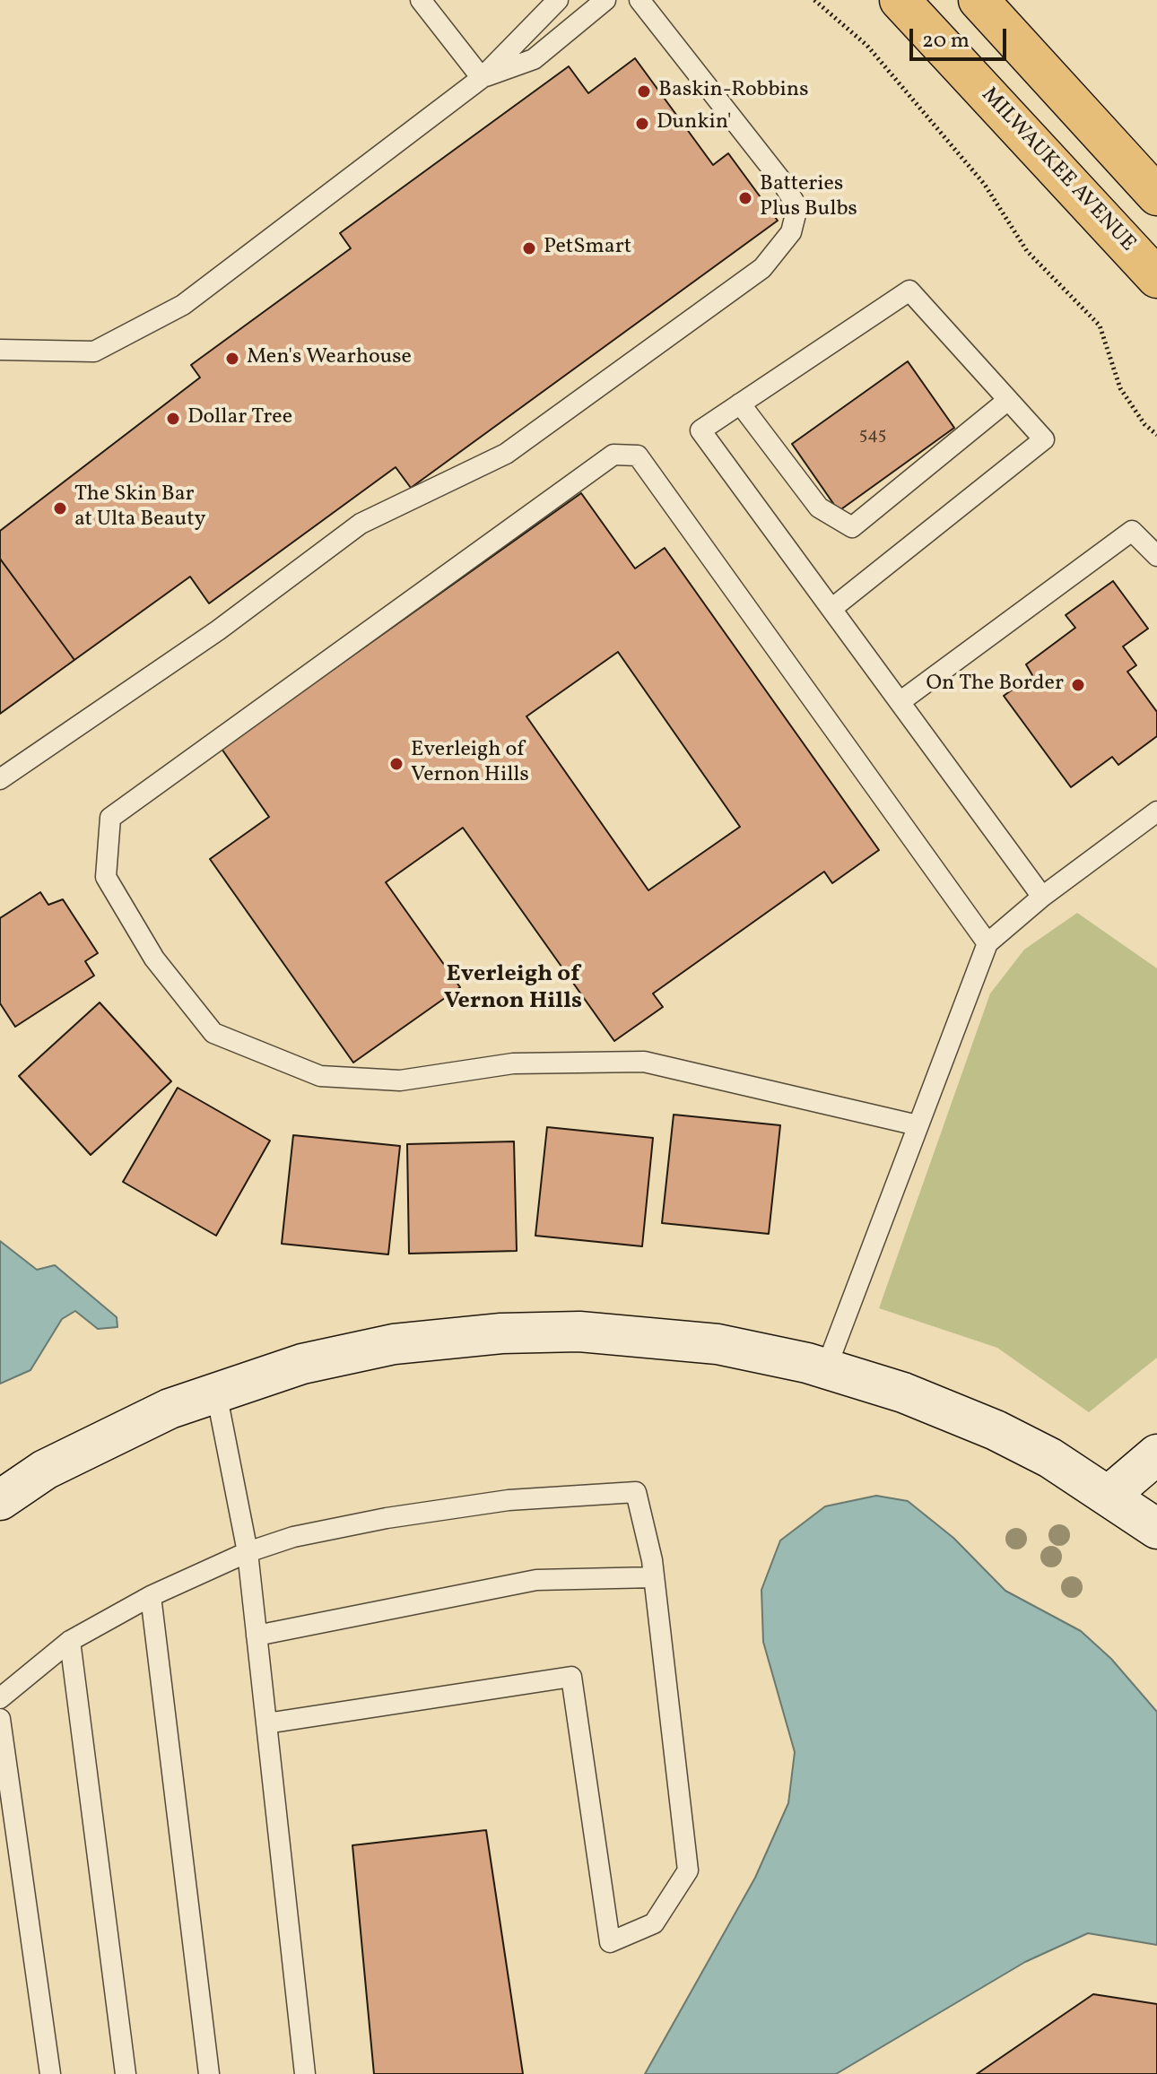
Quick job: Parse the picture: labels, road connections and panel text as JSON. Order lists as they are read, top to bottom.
{
  "streets": {
    "main road": ["MILWAUKEE AVENUE"]
  },
  "districts": ["Everleigh of Vernon Hills"],
  "places": [
    "Baskin-Robbins",
    "Dunkin'",
    "Batteries Plus Bulbs",
    "PetSmart",
    "Men's Wearhouse",
    "Dollar Tree",
    "The Skin Bar at Ulta Beauty",
    "On The Border",
    "Everleigh of Vernon Hills"
  ],
  "house_numbers": ["545"],
  "scale_bar": "20 m"
}
